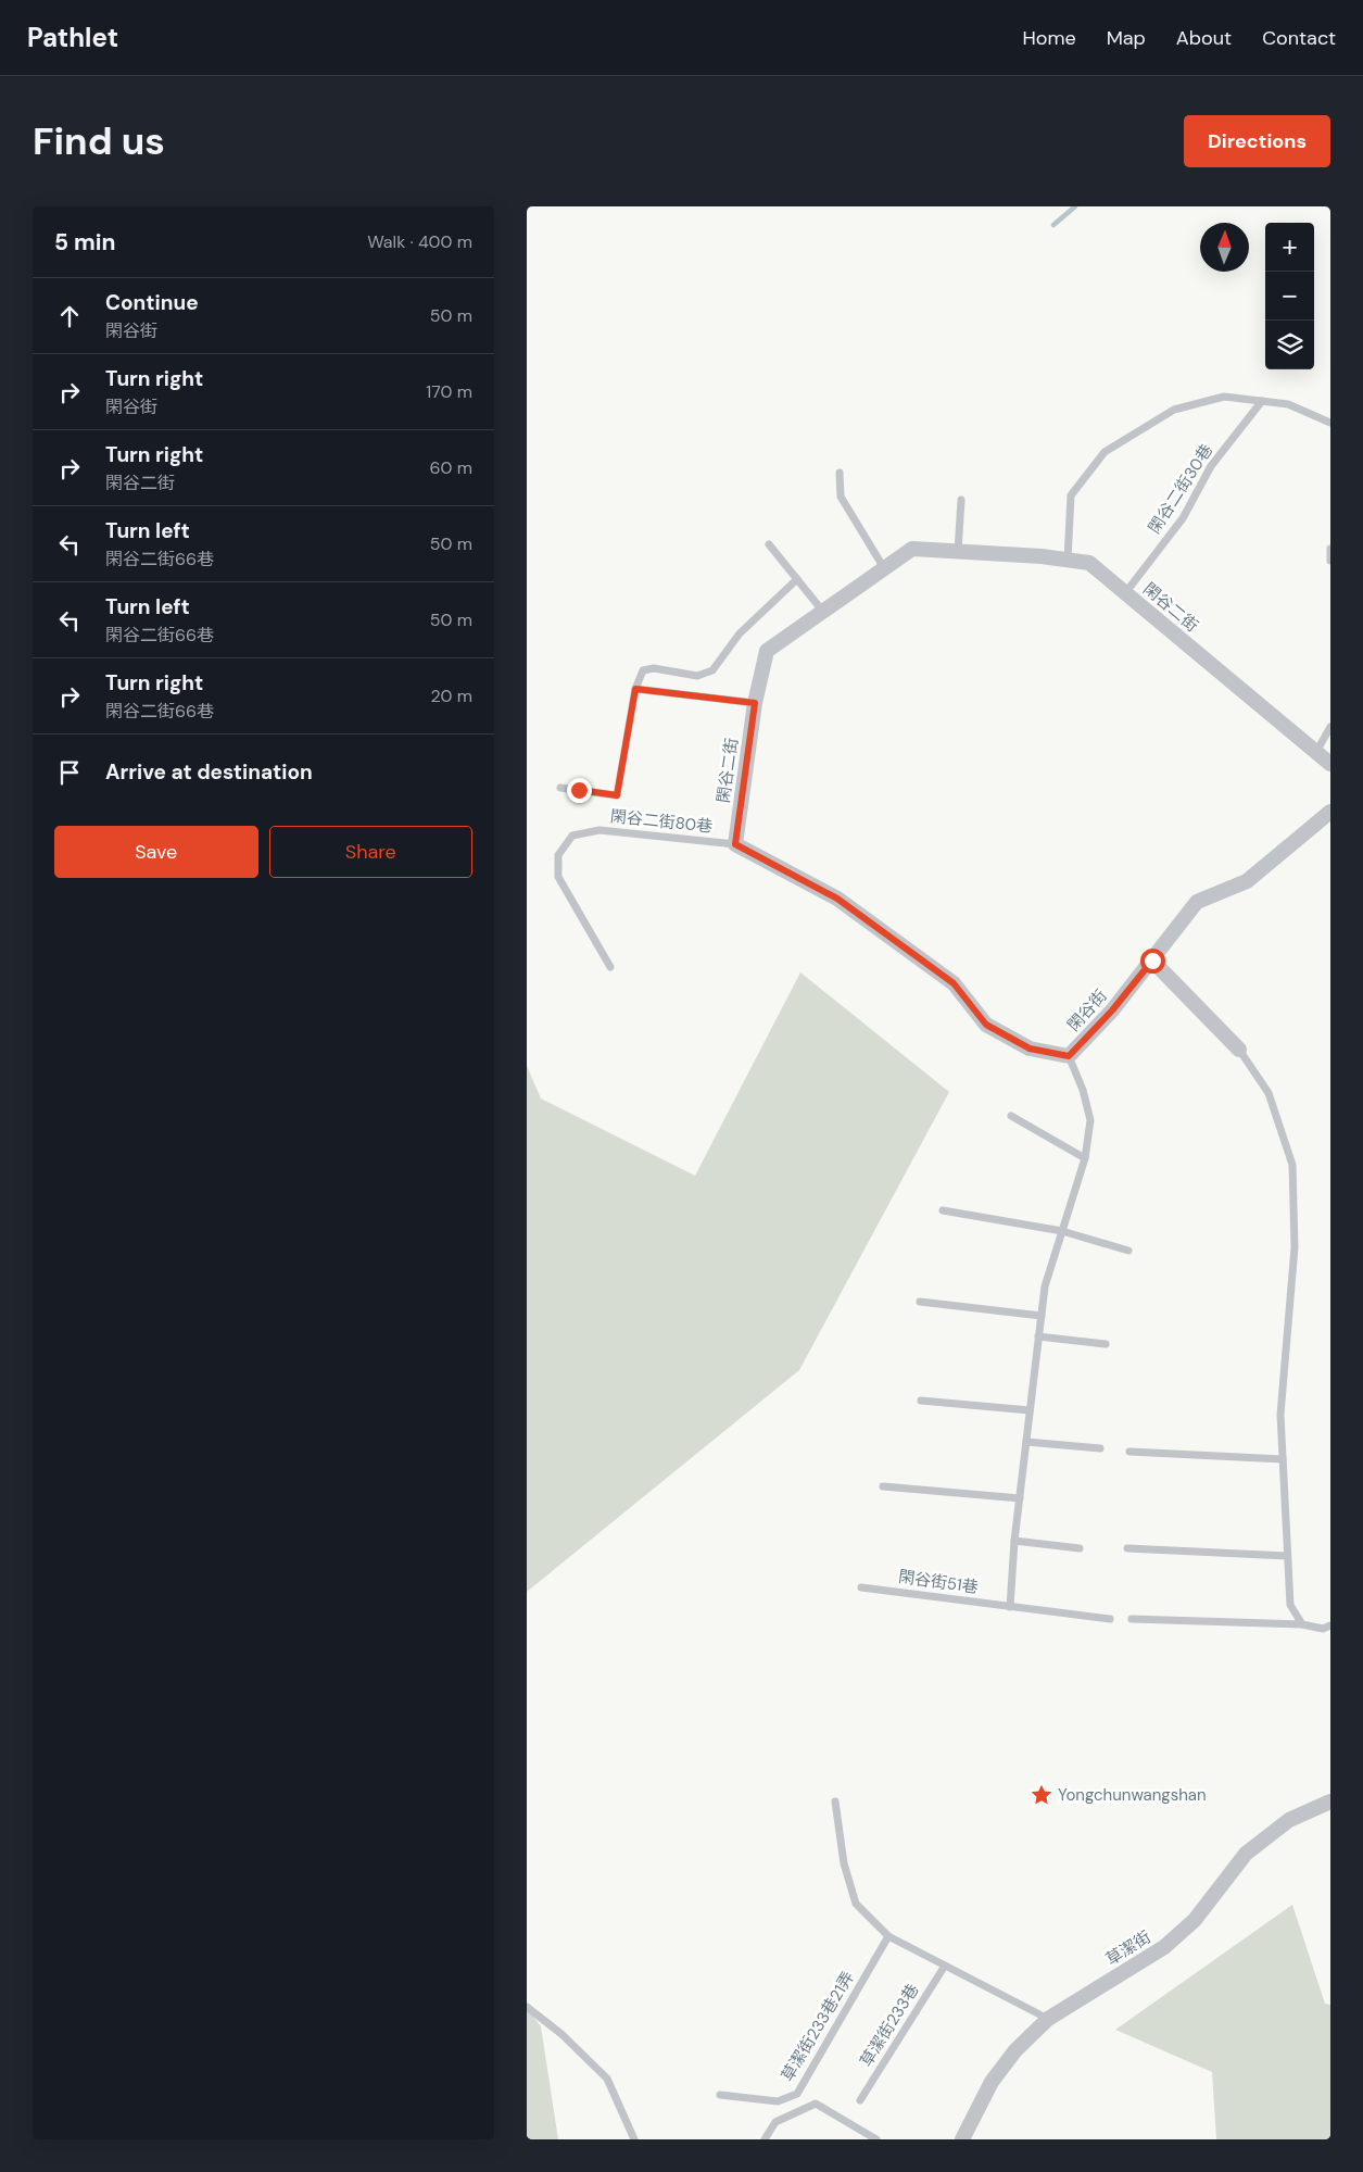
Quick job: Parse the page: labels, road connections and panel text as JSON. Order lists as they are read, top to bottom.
{
  "streets": {
    "street": ["閑谷二街", "閑谷街", "草潔街"],
    "lane": [
      "閑谷二街30巷",
      "閑谷二街80巷",
      "閑谷街51巷",
      "草潔街233巷",
      "草潔街233巷21弄"
    ]
  },
  "crossings": [
    ["閑谷二街30巷", "閑谷二街"],
    ["閑谷二街", "閑谷二街80巷"],
    ["閑谷二街", "閑谷街"],
    ["閑谷二街80巷", "閑谷街"]
  ],
  "places": {
    "place": ["Yongchunwangshan"]
  },
  "north": "top",
  "page": {
    "header": "Pathlet",
    "nav": [
      "Home",
      "Map",
      "About",
      "Contact"
    ],
    "buttons": [
      "Directions",
      ["Save", "Share"]
    ],
    "title": "Find us",
    "heading": ["5 min", "Walk · 400 m"],
    "map_buttons": ["+", "−"],
    "list": [
      ["Continue", "閑谷街", "50 m"],
      ["Turn right", "閑谷街", "170 m"],
      ["Turn right", "閑谷二街", "60 m"],
      ["Turn left", "閑谷二街66巷", "50 m"],
      ["Turn left", "閑谷二街66巷", "50 m"],
      ["Turn right", "閑谷二街66巷", "20 m"],
      "Arrive at destination"
    ]
  }
}
